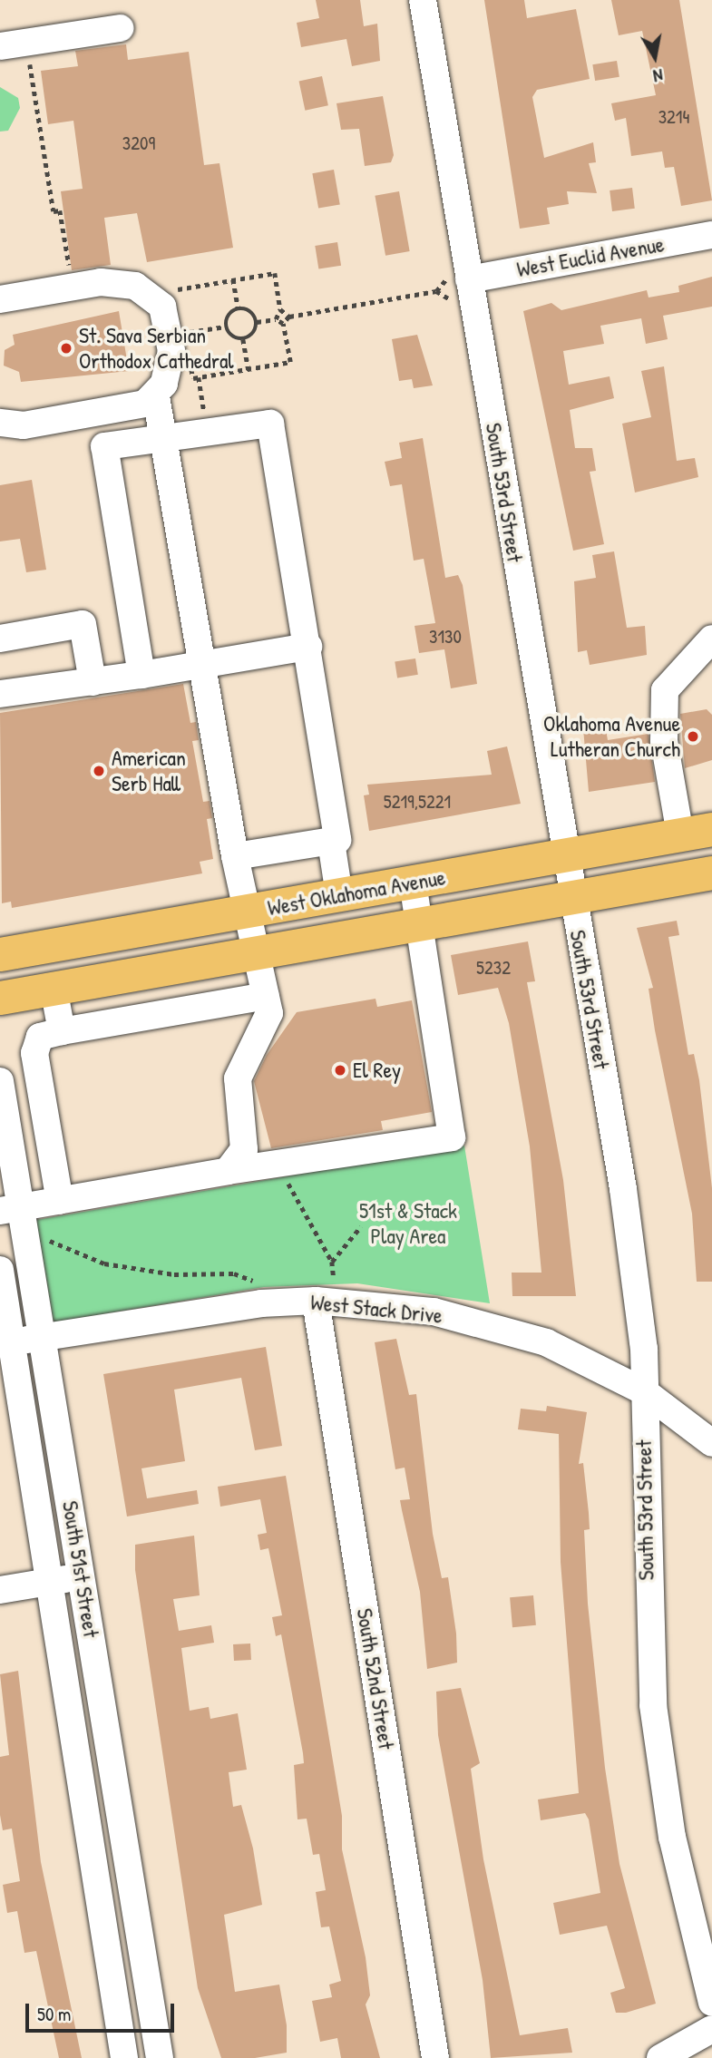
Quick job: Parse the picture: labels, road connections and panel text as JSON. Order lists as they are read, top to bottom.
{
  "streets": {
    "main road": ["West Oklahoma Avenue"],
    "street": [
      "West Euclid Avenue",
      "South 53rd Street",
      "West Stack Drive",
      "South 51st Street",
      "South 52nd Street"
    ]
  },
  "crossings": [
    ["West Euclid Avenue", "South 53rd Street"],
    ["South 53rd Street", "West Oklahoma Avenue"],
    ["South 53rd Street", "West Stack Drive"],
    ["West Stack Drive", "South 51st Street"],
    ["West Stack Drive", "South 52nd Street"]
  ],
  "parks": ["51st & Stack Play Area"],
  "places": [
    "St. Sava Serbian Orthodox Cathedral",
    "Oklahoma Avenue Lutheran Church",
    "American Serb Hall",
    "El Rey"
  ],
  "house_numbers": [
    "3214",
    "3209",
    "3130",
    "5219,5221",
    "5232"
  ],
  "scale_bar": "50 m",
  "north": "bottom"
}
